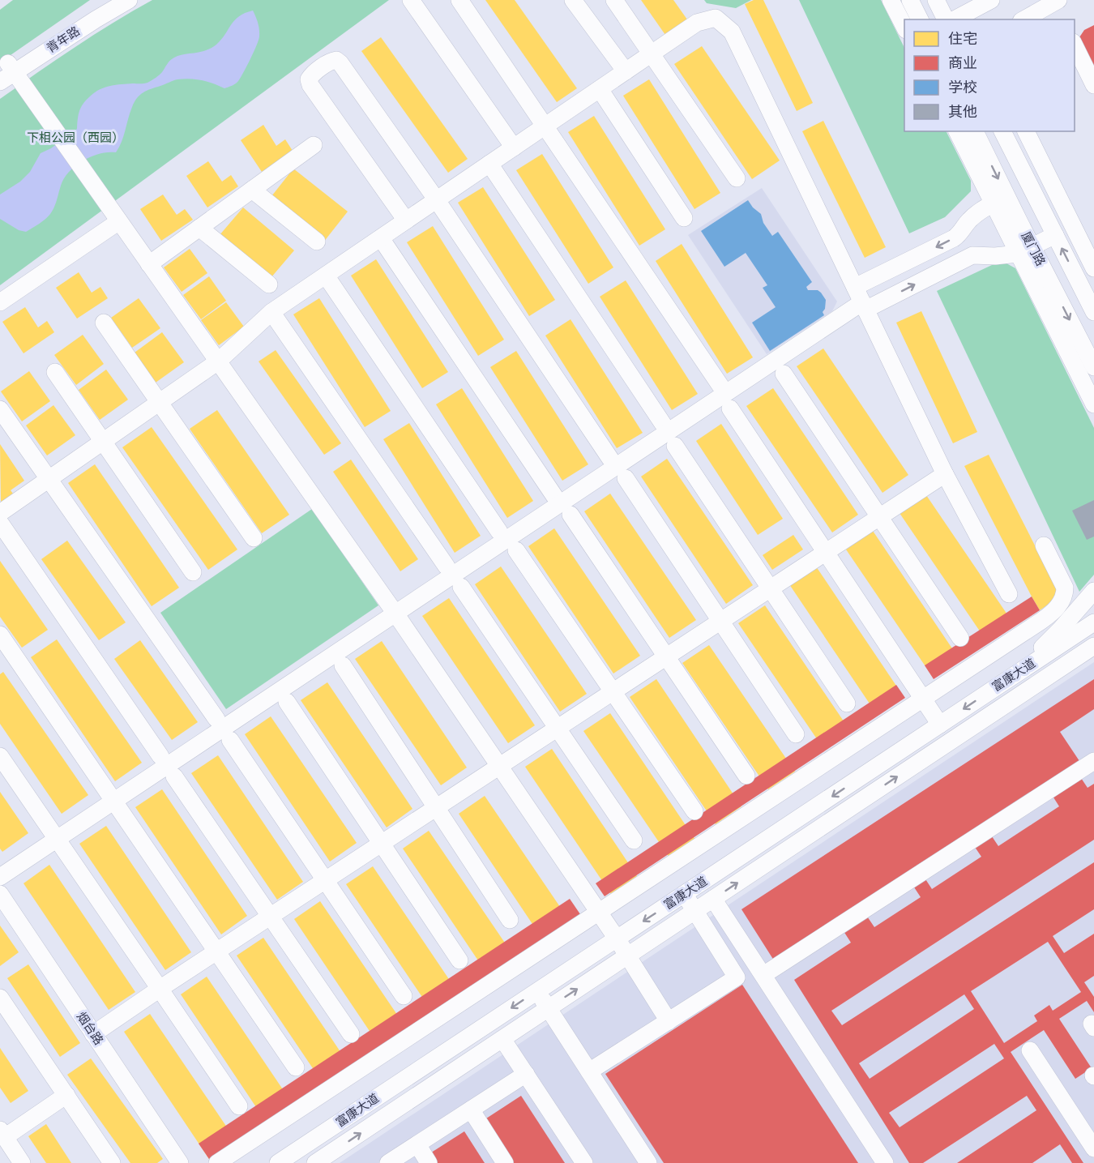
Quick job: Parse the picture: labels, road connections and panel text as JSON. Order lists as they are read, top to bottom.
{
  "streets": {
    "street": [
      "青年路",
      "厦门路",
      "富康大道",
      "烟台路"
    ]
  },
  "parks": ["下相公园（西园）"],
  "legend": [
    "住宅",
    "商业",
    "学校",
    "其他"
  ]
}
